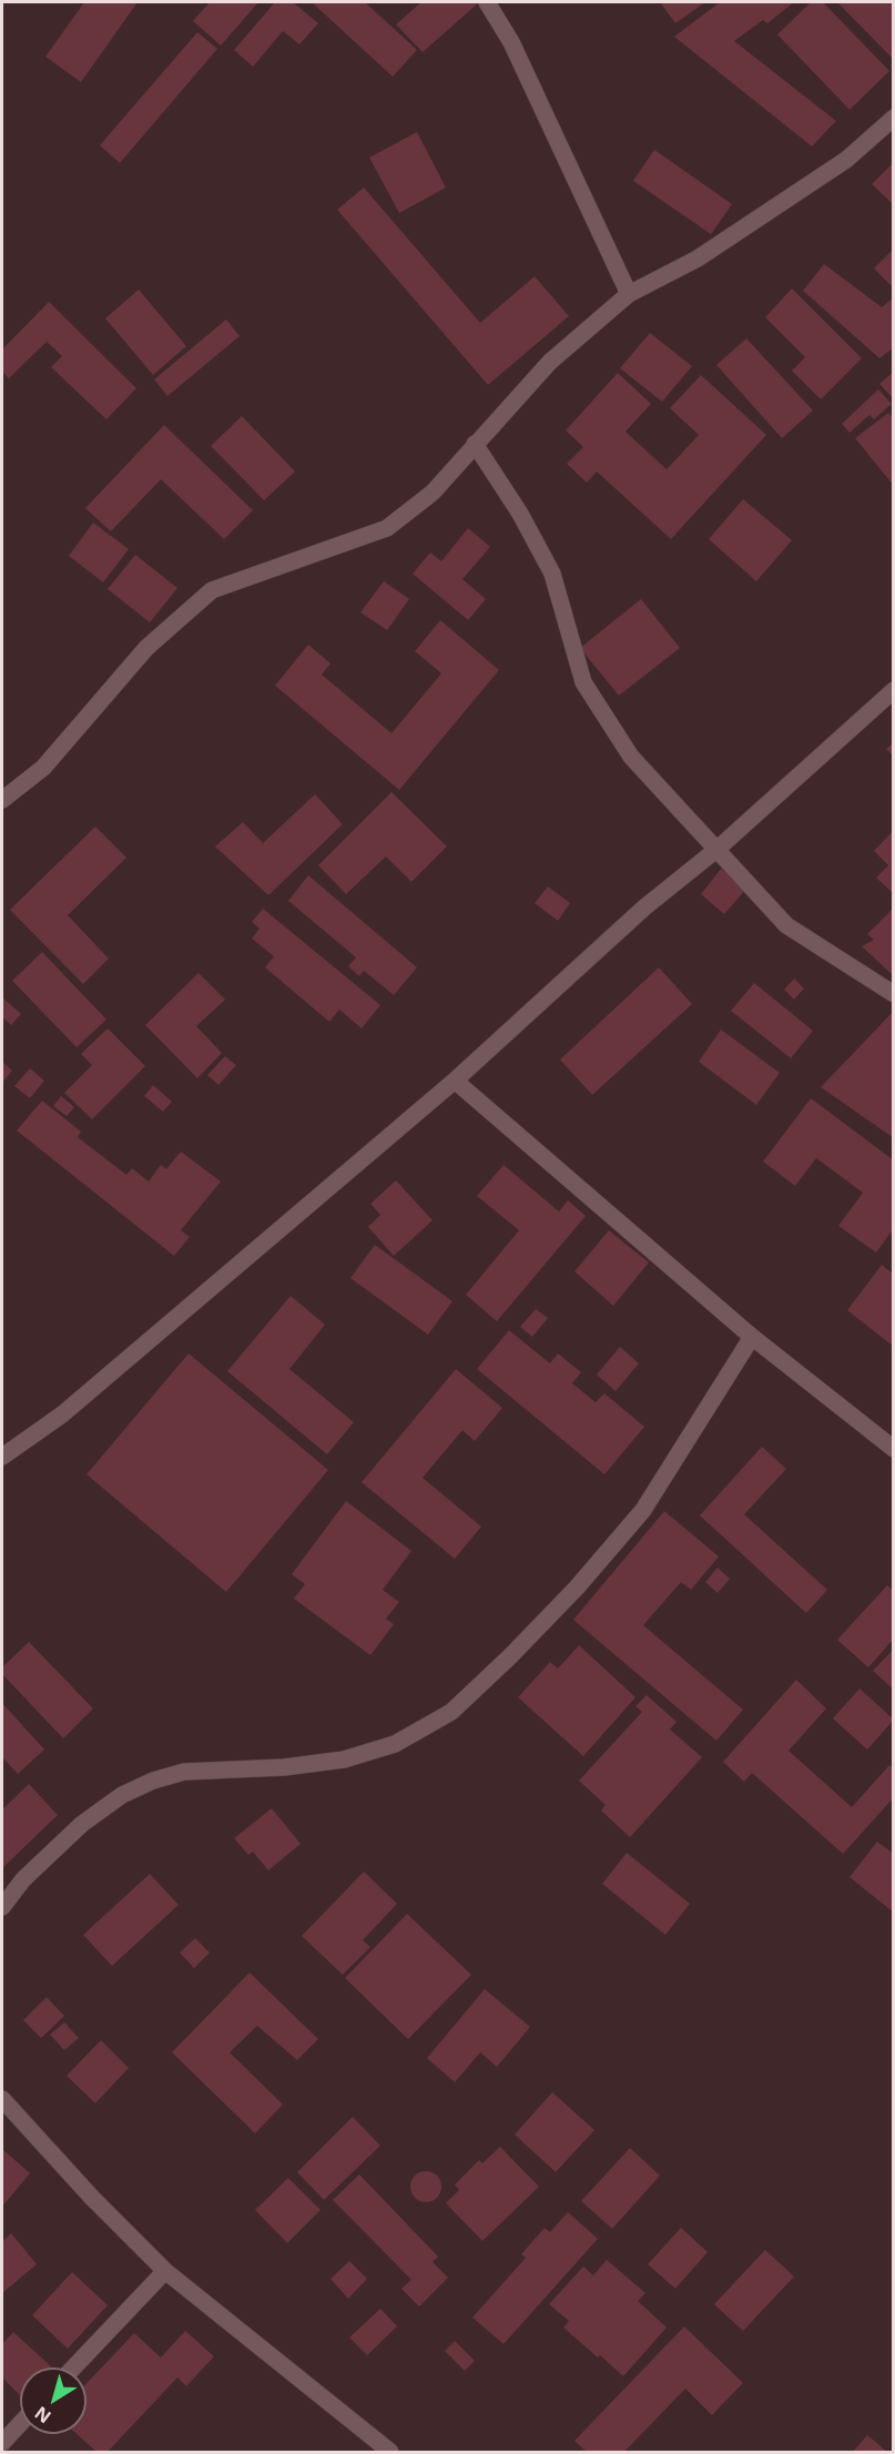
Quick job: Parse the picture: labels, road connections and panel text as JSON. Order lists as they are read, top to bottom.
{
  "north": "bottom left"
}
